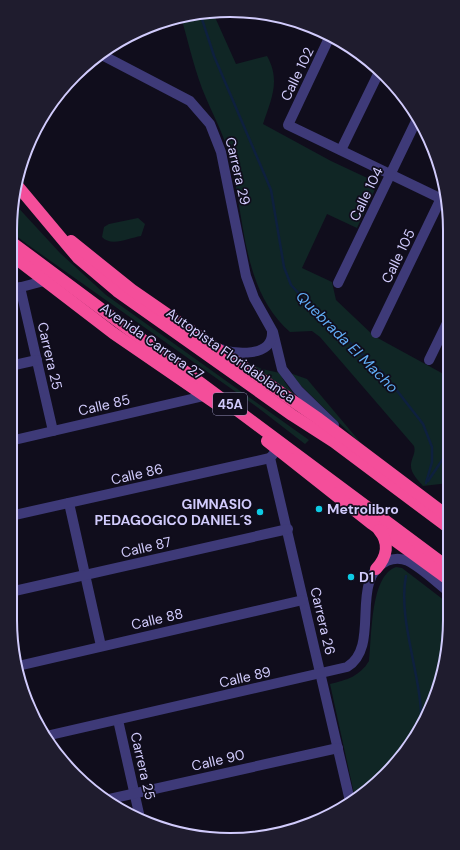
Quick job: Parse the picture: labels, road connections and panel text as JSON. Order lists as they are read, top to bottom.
{
  "streets": {
    "highway": ["Avenida Carrera 27", "Autopista Floridablanca", "45A"],
    "street": [
      "Calle 102",
      "Carrera 29",
      "Calle 104",
      "Calle 105",
      "Carrera 25",
      "Calle 85",
      "Calle 86",
      "Calle 87",
      "Calle 88",
      "Carrera 26",
      "Calle 89",
      "Calle 90"
    ]
  },
  "crossings": [
    ["Carrera 29", "45A"],
    ["Avenida Carrera 27", "Calle 85"],
    ["Avenida Carrera 27", "Calle 86"],
    ["Avenida Carrera 27", "Carrera 26"],
    ["Autopista Floridablanca", "45A"],
    ["Carrera 25", "Calle 85"],
    ["Carrera 25", "Calle 89"],
    ["Carrera 25", "Calle 90"],
    ["Calle 86", "Carrera 26"],
    ["Calle 87", "Carrera 26"],
    ["Calle 88", "Carrera 26"],
    ["Carrera 26", "Calle 89"],
    ["Carrera 26", "Calle 90"]
  ],
  "water": ["Quebrada El Macho"],
  "places": ["Metrolibro", "GIMNASIO PEDAGOGICO DANIEL´S", "D1"]
}
